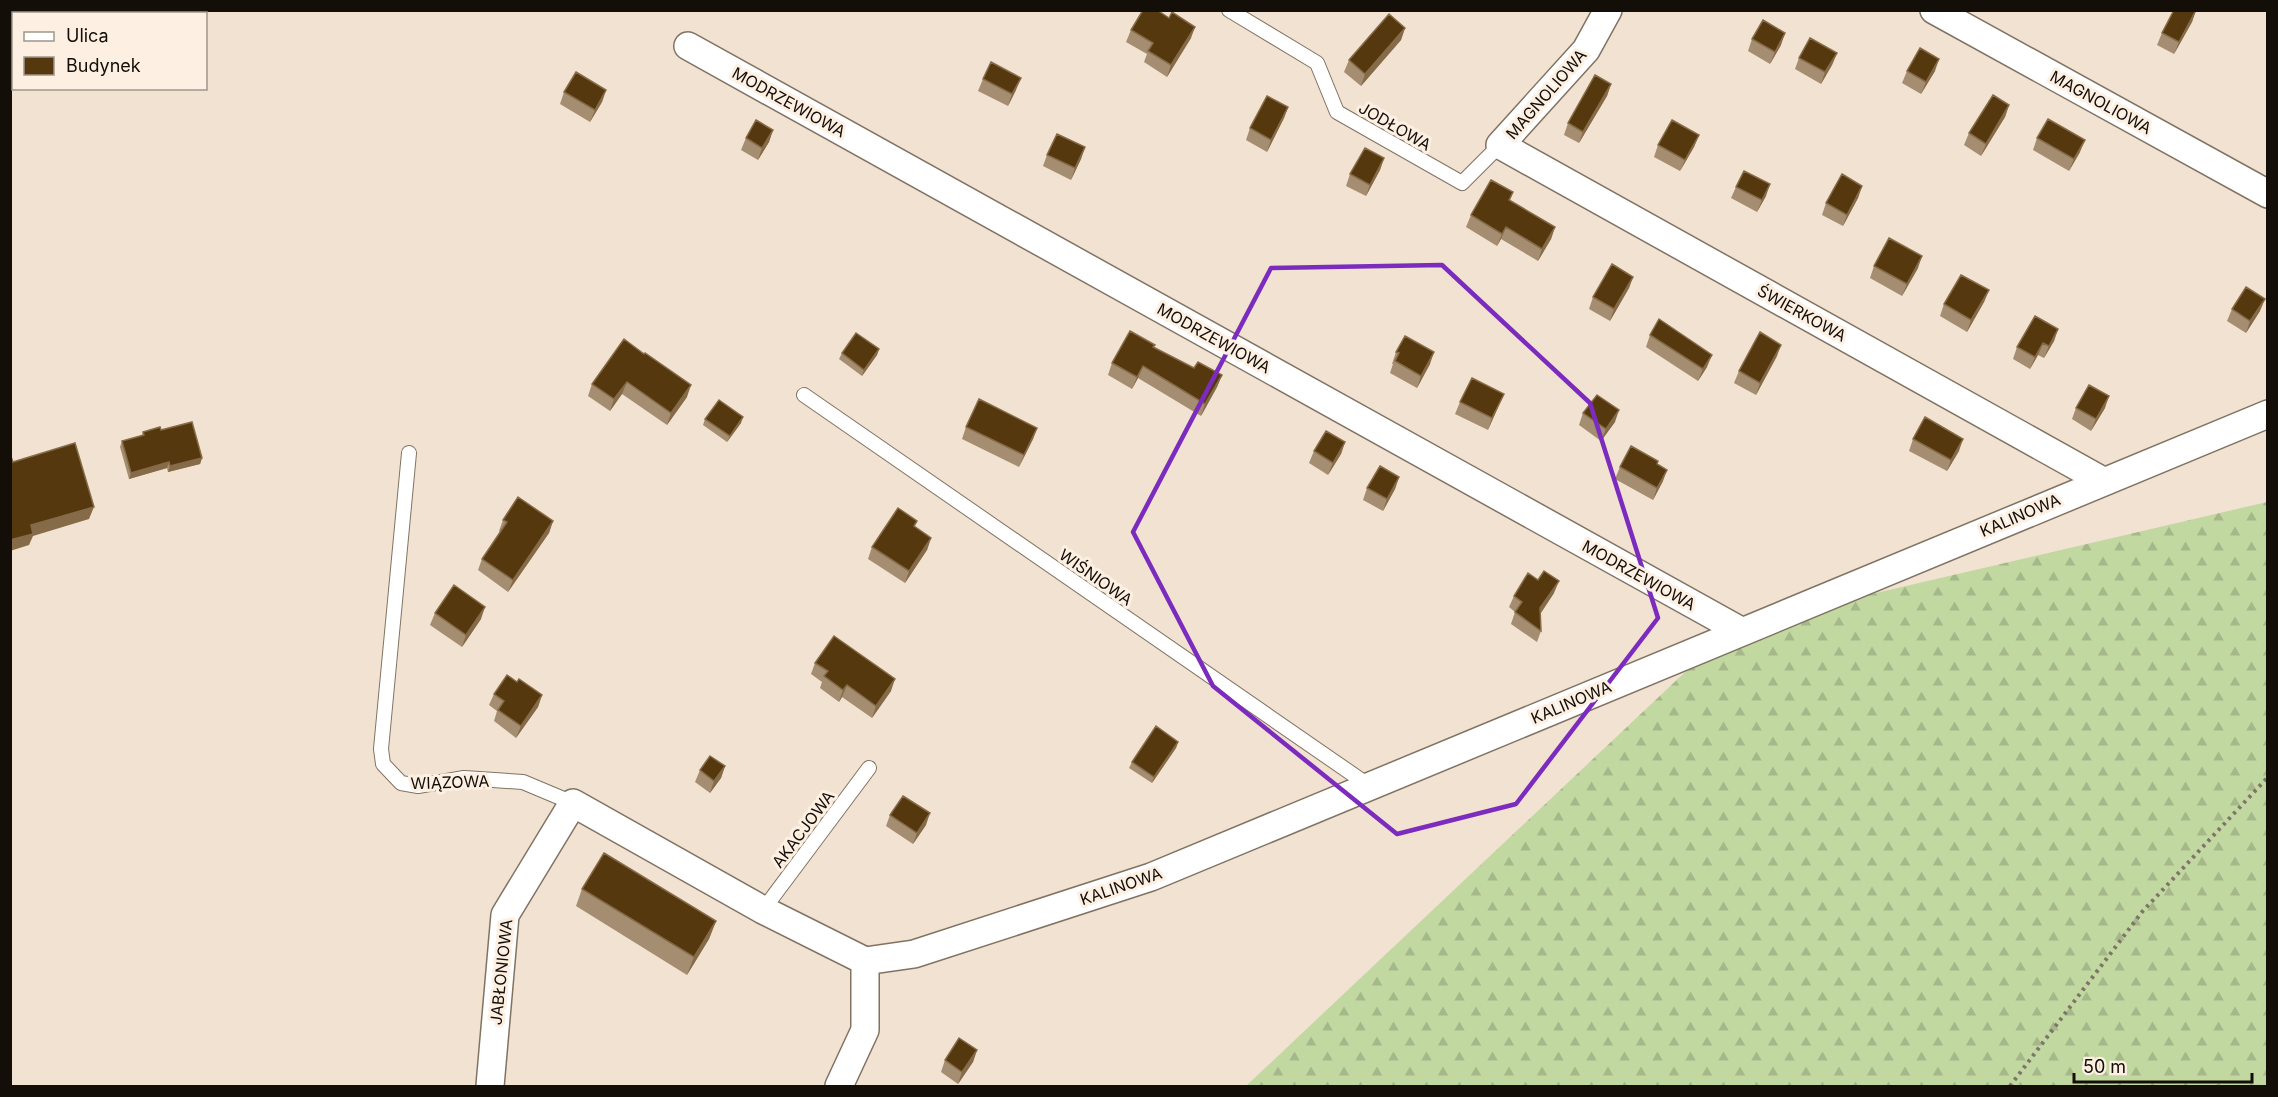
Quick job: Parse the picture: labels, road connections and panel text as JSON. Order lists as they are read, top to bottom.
{
  "streets": {
    "street": [
      "MAGNOLIOWA",
      "MODRZEWIOWA",
      "ŚWIERKOWA",
      "KALINOWA",
      "WIĄZOWA",
      "JABŁONIOWA"
    ],
    "lane": ["JODŁOWA", "WIŚNIOWA", "AKACJOWA"]
  },
  "crossings": [
    ["MAGNOLIOWA", "JODŁOWA"],
    ["MAGNOLIOWA", "ŚWIERKOWA"],
    ["MODRZEWIOWA", "KALINOWA"],
    ["JODŁOWA", "ŚWIERKOWA"],
    ["ŚWIERKOWA", "KALINOWA"],
    ["KALINOWA", "WIŚNIOWA"],
    ["KALINOWA", "WIĄZOWA"],
    ["WIĄZOWA", "AKACJOWA"],
    ["WIĄZOWA", "JABŁONIOWA"]
  ],
  "legend": ["Ulica", "Budynek"],
  "scale_bar": "50 m"
}
